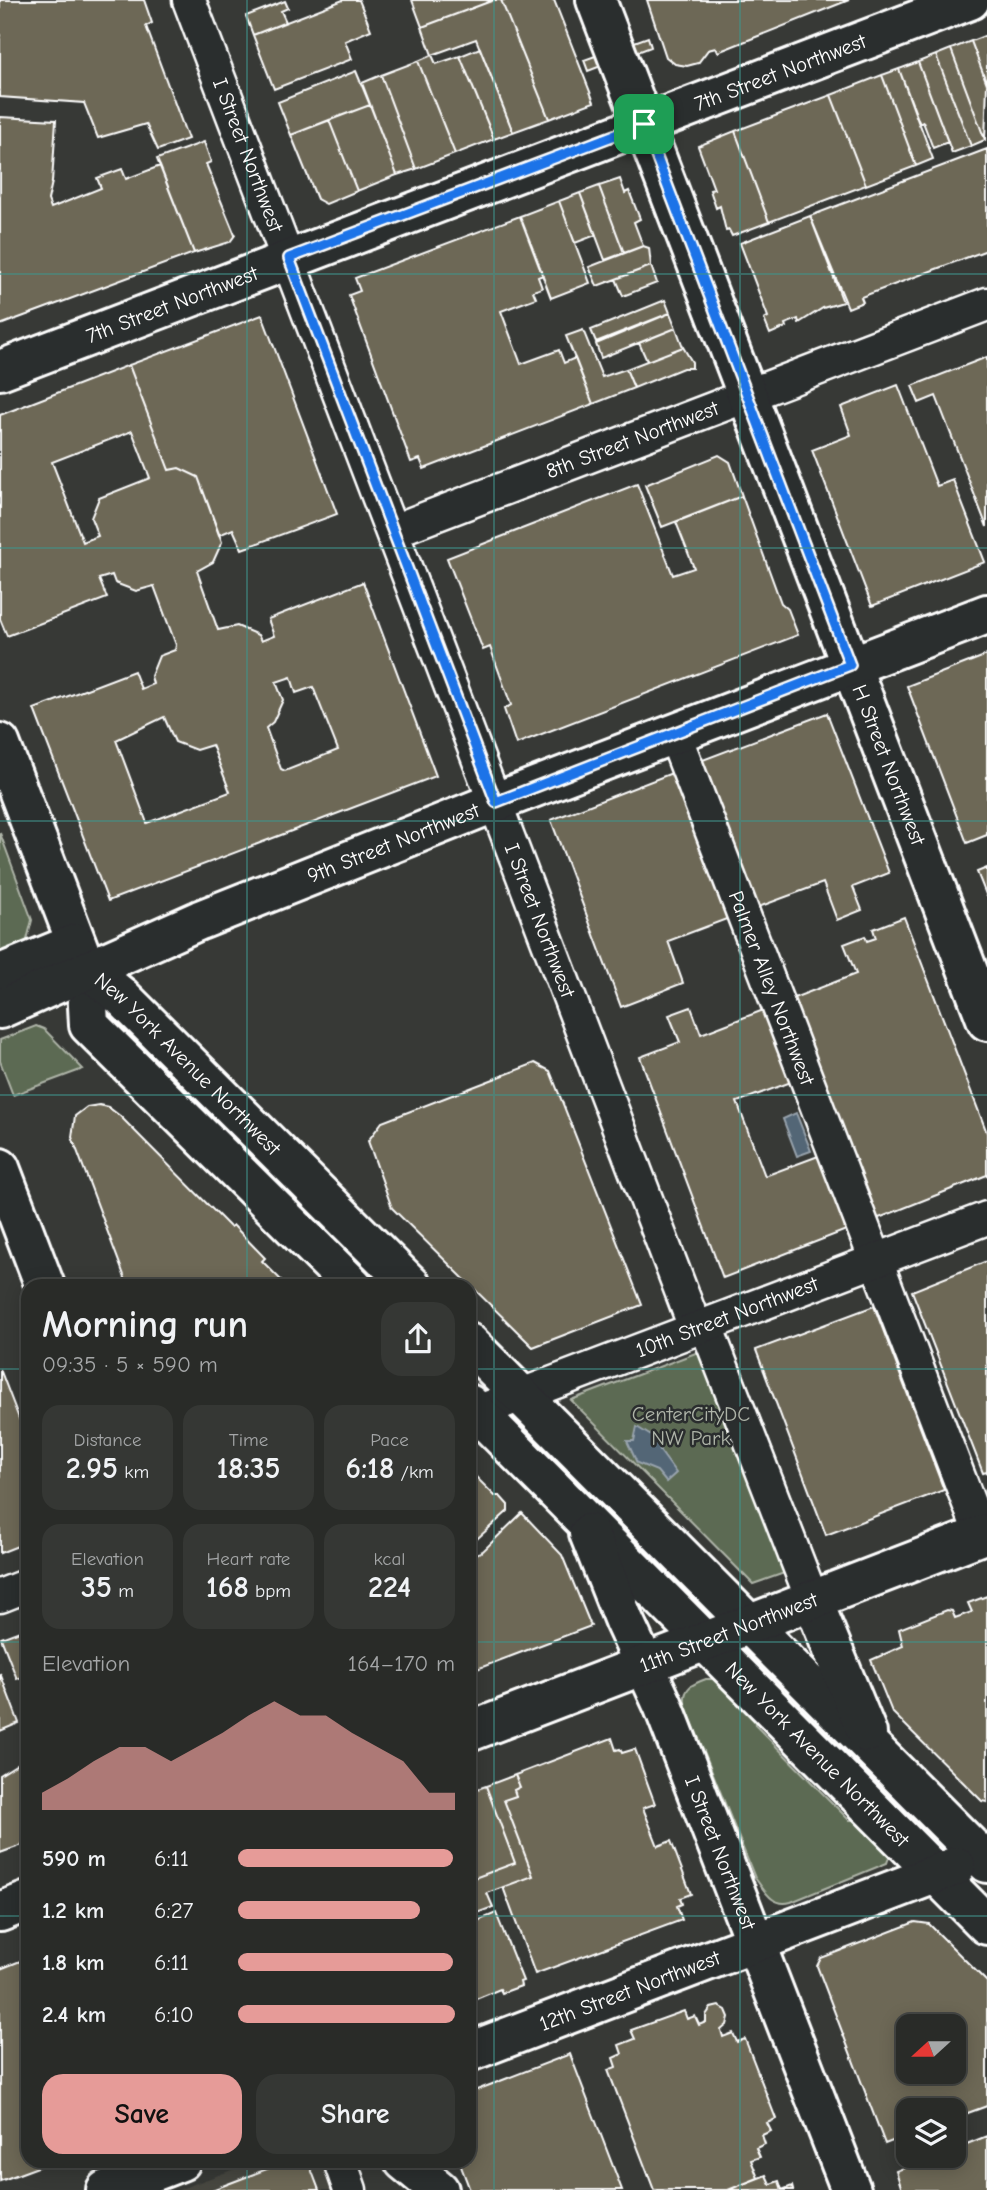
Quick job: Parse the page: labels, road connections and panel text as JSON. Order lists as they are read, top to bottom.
{
  "streets": {
    "main road": [
      "7th Street Northwest",
      "I Street Northwest",
      "H Street Northwest",
      "9th Street Northwest",
      "New York Avenue Northwest",
      "11th Street Northwest",
      "12th Street Northwest"
    ],
    "street": ["8th Street Northwest", "Palmer Alley Northwest", "10th Street Northwest"]
  },
  "crossings": [
    ["7th Street Northwest", "I Street Northwest"],
    ["7th Street Northwest", "H Street Northwest"],
    ["I Street Northwest", "8th Street Northwest"],
    ["I Street Northwest", "9th Street Northwest"],
    ["I Street Northwest", "New York Avenue Northwest"],
    ["I Street Northwest", "10th Street Northwest"],
    ["I Street Northwest", "11th Street Northwest"],
    ["I Street Northwest", "12th Street Northwest"],
    ["8th Street Northwest", "H Street Northwest"],
    ["H Street Northwest", "9th Street Northwest"],
    ["9th Street Northwest", "Palmer Alley Northwest"],
    ["9th Street Northwest", "New York Avenue Northwest"],
    ["New York Avenue Northwest", "10th Street Northwest"],
    ["New York Avenue Northwest", "11th Street Northwest"],
    ["New York Avenue Northwest", "12th Street Northwest"]
  ],
  "parks": ["CenterCityDC NW Park"],
  "north": "left",
  "page": {
    "heading": ["Morning run", "09:35 · 5 × 590 m"],
    "stats": [
      ["Distance", "2.95 km"],
      ["Time", "18:35"],
      ["Pace", "6:18 /km"],
      ["Elevation", "35 m"],
      ["Heart rate", "168 bpm"],
      ["kcal", "224"]
    ],
    "chart": ["Elevation", "164–170 m"],
    "list": [
      {
        "name": "590 m",
        "note": "6:11"
      },
      {
        "name": "1.2 km",
        "note": "6:27"
      },
      {
        "name": "1.8 km",
        "note": "6:11"
      },
      {
        "name": "2.4 km",
        "note": "6:10"
      }
    ],
    "buttons": ["Save", "Share"]
  }
}
